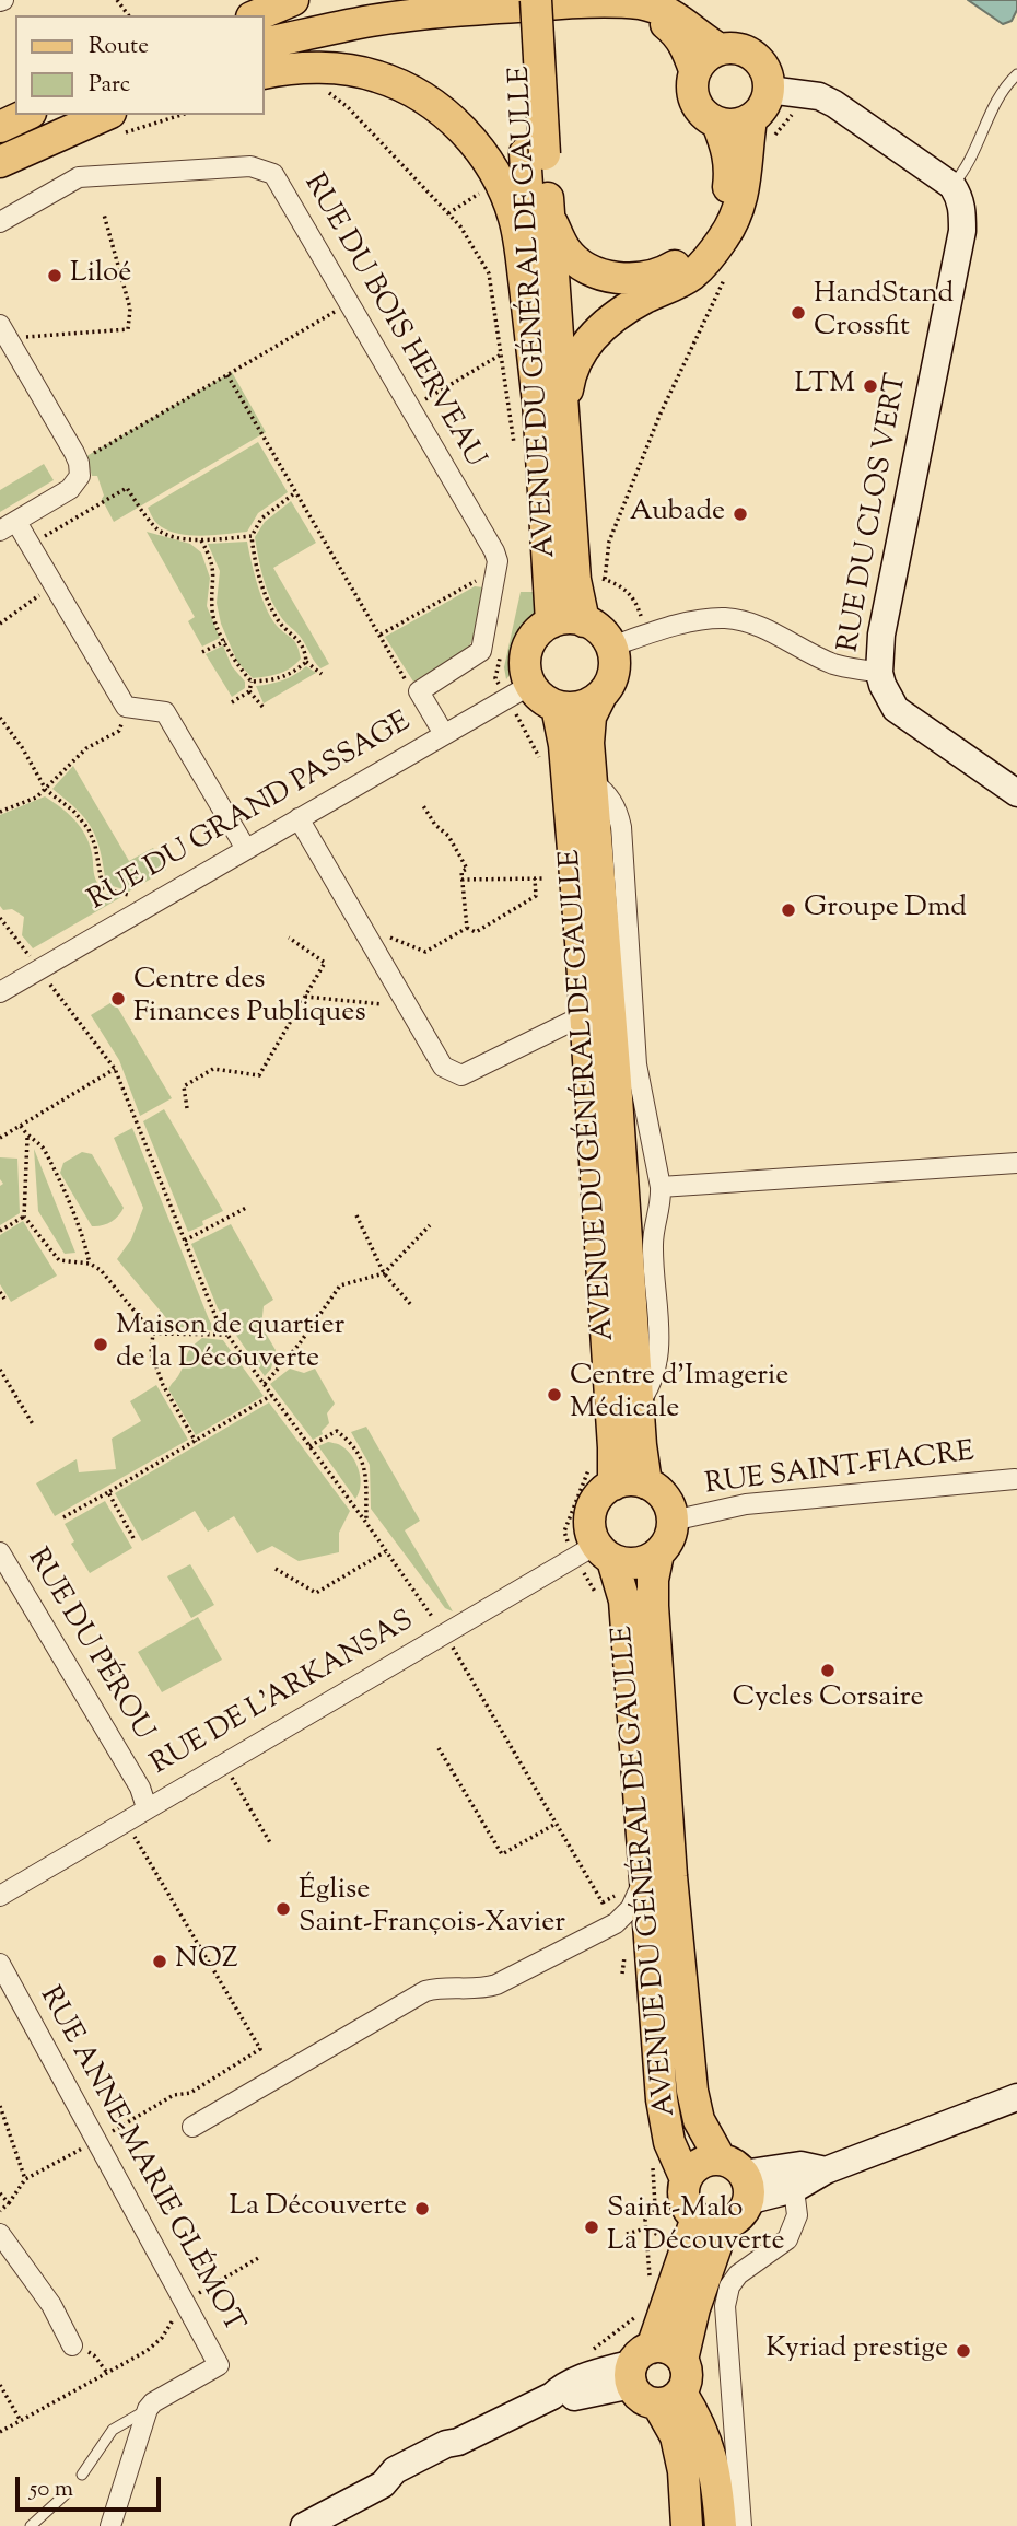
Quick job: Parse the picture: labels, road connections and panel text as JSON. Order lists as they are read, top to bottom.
{
  "streets": {
    "main road": ["AVENUE DU GÉNÉRAL DE GAULLE"],
    "street": [
      "RUE DU BOIS HERVEAU",
      "RUE DU CLOS VERT",
      "RUE DU GRAND PASSAGE",
      "RUE SAINT-FIACRE",
      "RUE DU PÉROU",
      "RUE DE L'ARKANSAS",
      "RUE ANNE-MARIE GLÉMOT"
    ]
  },
  "crossings": [
    ["AVENUE DU GÉNÉRAL DE GAULLE", "RUE DU GRAND PASSAGE"],
    ["AVENUE DU GÉNÉRAL DE GAULLE", "RUE SAINT-FIACRE"],
    ["AVENUE DU GÉNÉRAL DE GAULLE", "RUE DE L'ARKANSAS"],
    ["RUE DU BOIS HERVEAU", "RUE DU GRAND PASSAGE"],
    ["RUE SAINT-FIACRE", "RUE DE L'ARKANSAS"],
    ["RUE DU PÉROU", "RUE DE L'ARKANSAS"]
  ],
  "places": [
    "Liloé",
    "HandStand Crossfit",
    "LTM",
    "Aubade",
    "Groupe Dmd",
    "Centre des Finances Publiques",
    "Maison de quartier de la Découverte",
    "Centre d'Imagerie Médicale",
    "Cycles Corsaire",
    "Église Saint-François-Xavier",
    "NOZ",
    "La Découverte",
    "Saint-Malo La Découverte",
    "Kyriad prestige"
  ],
  "legend": ["Route", "Parc"],
  "scale_bar": "50 m"
}
